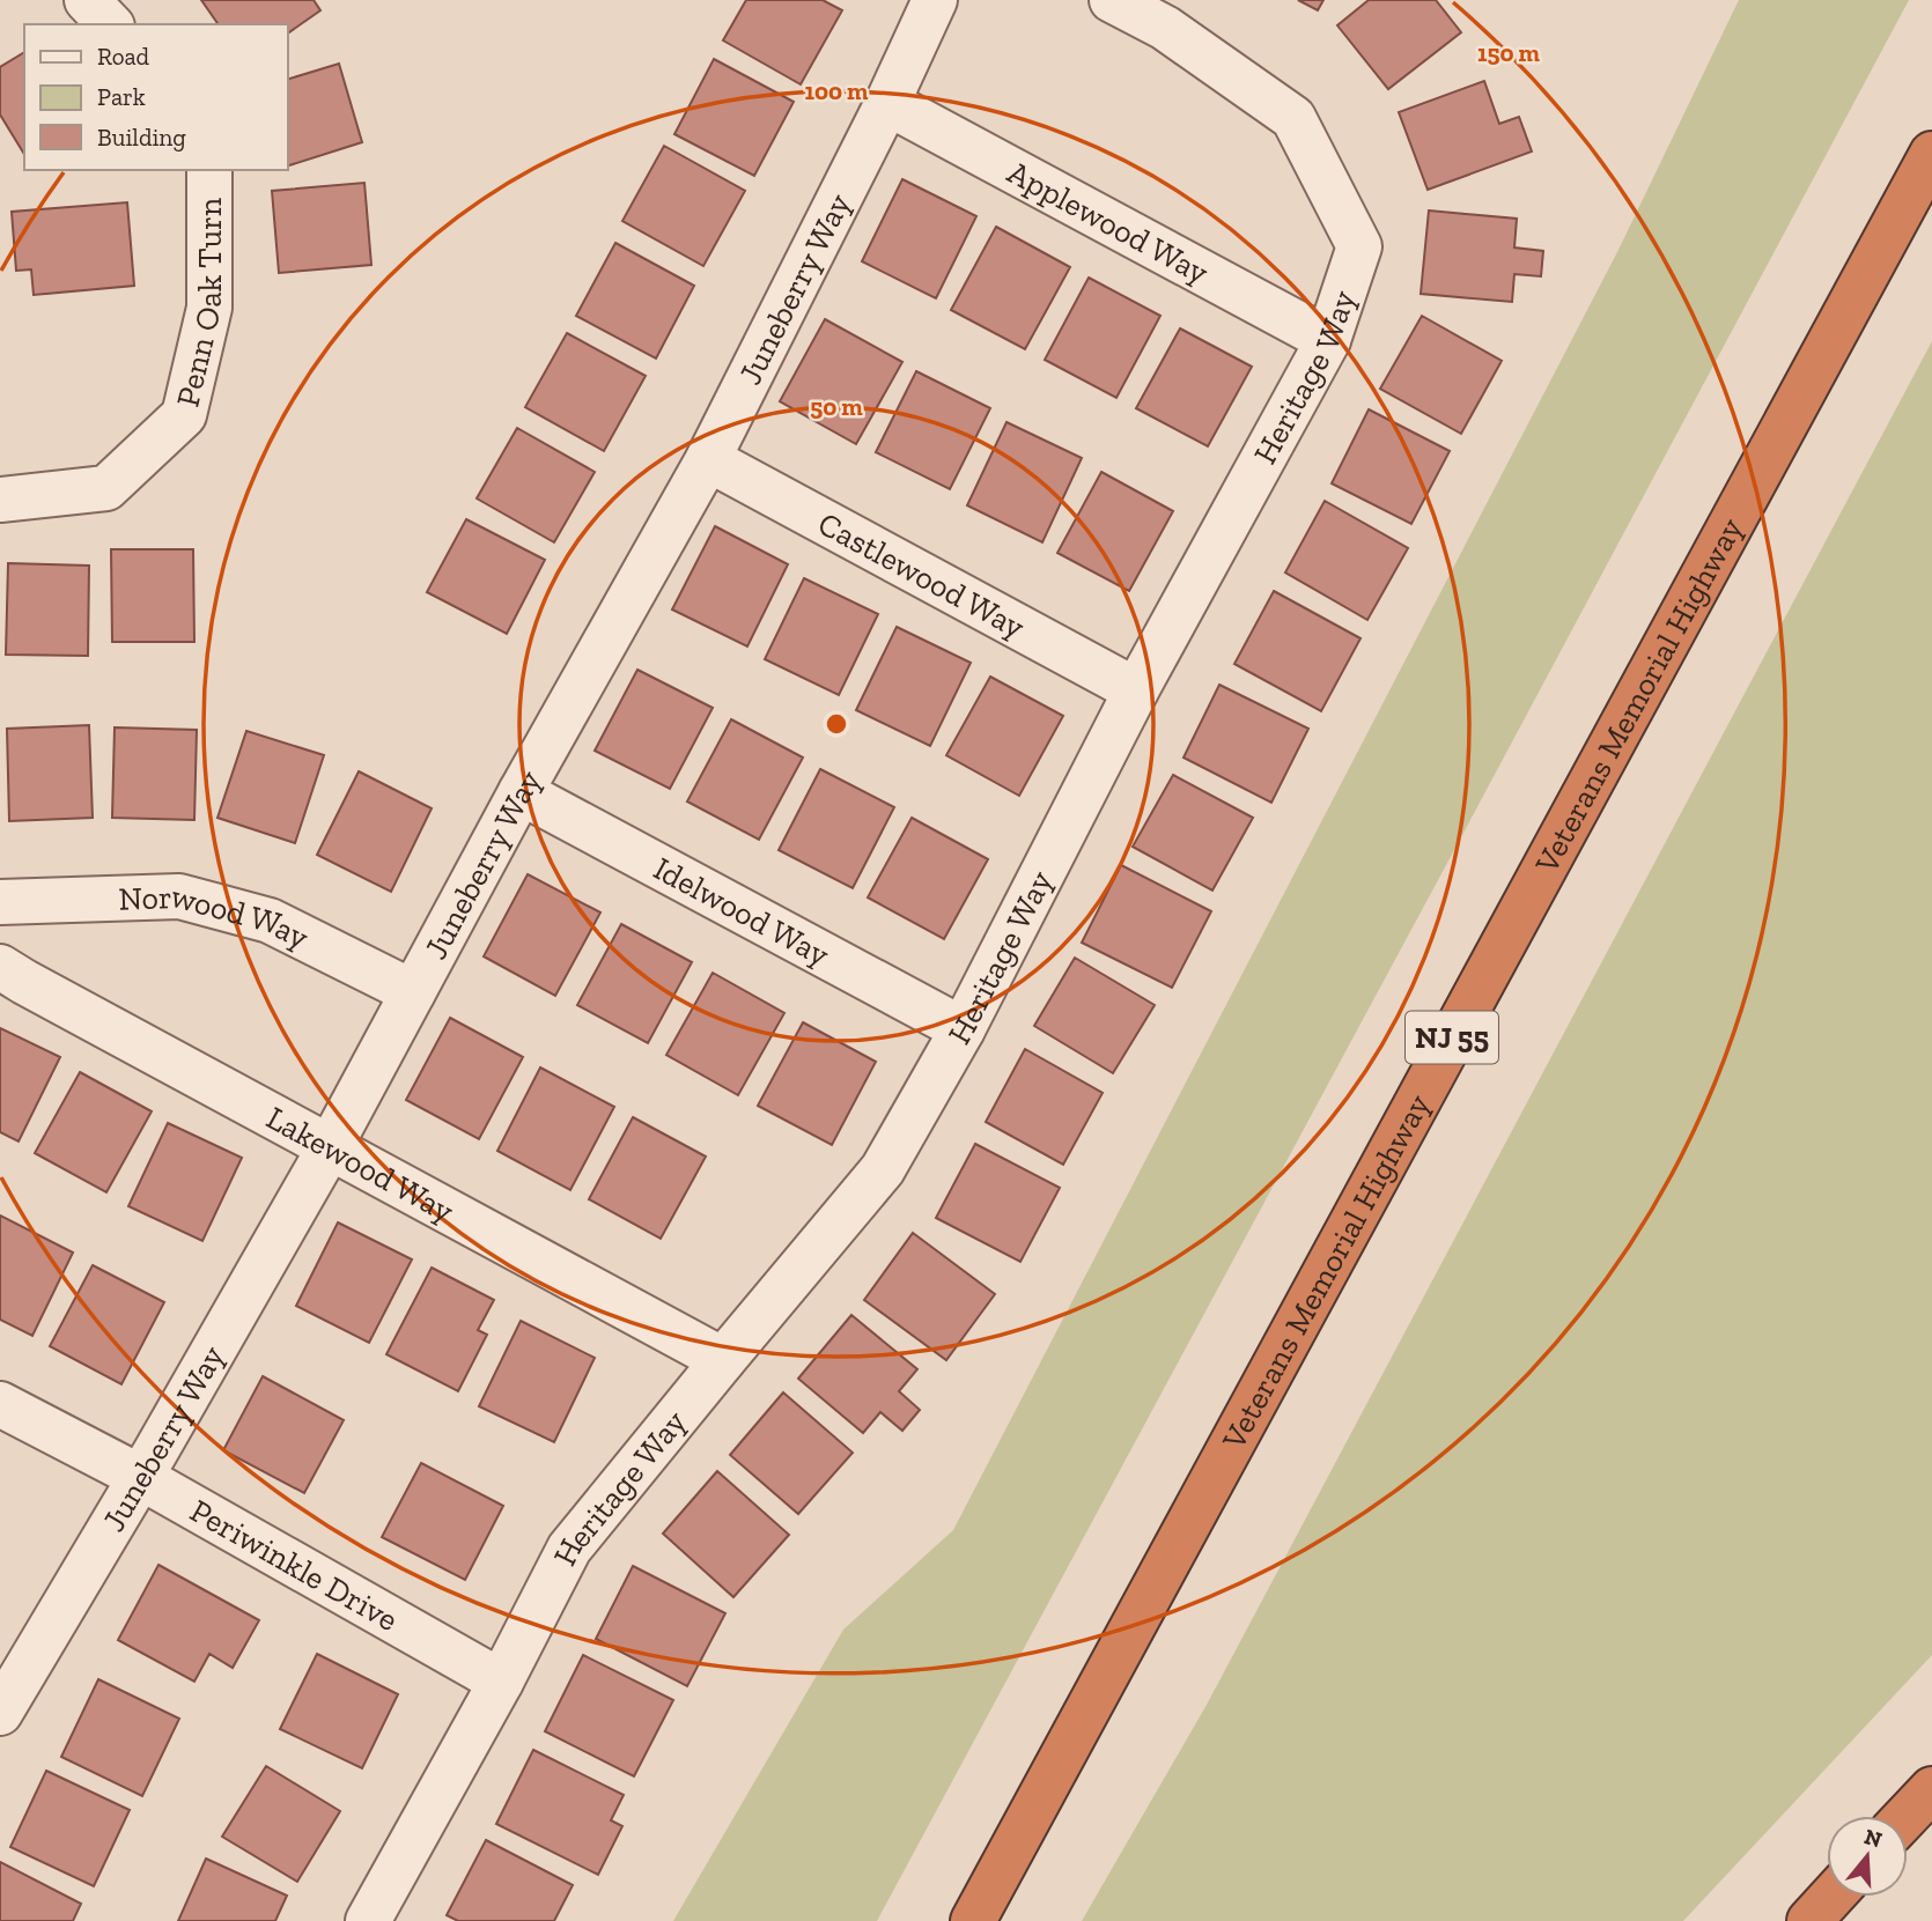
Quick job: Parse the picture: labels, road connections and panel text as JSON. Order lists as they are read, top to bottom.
{
  "streets": {
    "highway": ["Veterans Memorial Highway", "NJ 55"],
    "street": [
      "Applewood Way",
      "Juneberry Way",
      "Penn Oak Turn",
      "Heritage Way",
      "Castlewood Way",
      "Idelwood Way",
      "Norwood Way",
      "Lakewood Way",
      "Periwinkle Drive"
    ]
  },
  "crossings": [
    ["Applewood Way", "Juneberry Way"],
    ["Applewood Way", "Heritage Way"],
    ["Juneberry Way", "Castlewood Way"],
    ["Juneberry Way", "Idelwood Way"],
    ["Juneberry Way", "Norwood Way"],
    ["Juneberry Way", "Lakewood Way"],
    ["Juneberry Way", "Periwinkle Drive"],
    ["Heritage Way", "Castlewood Way"],
    ["Heritage Way", "Idelwood Way"],
    ["Heritage Way", "Lakewood Way"],
    ["Heritage Way", "Periwinkle Drive"]
  ],
  "legend": ["Road", "Park", "Building"],
  "north": "top",
  "rings": ["150 m", "100 m", "50 m"]
}
